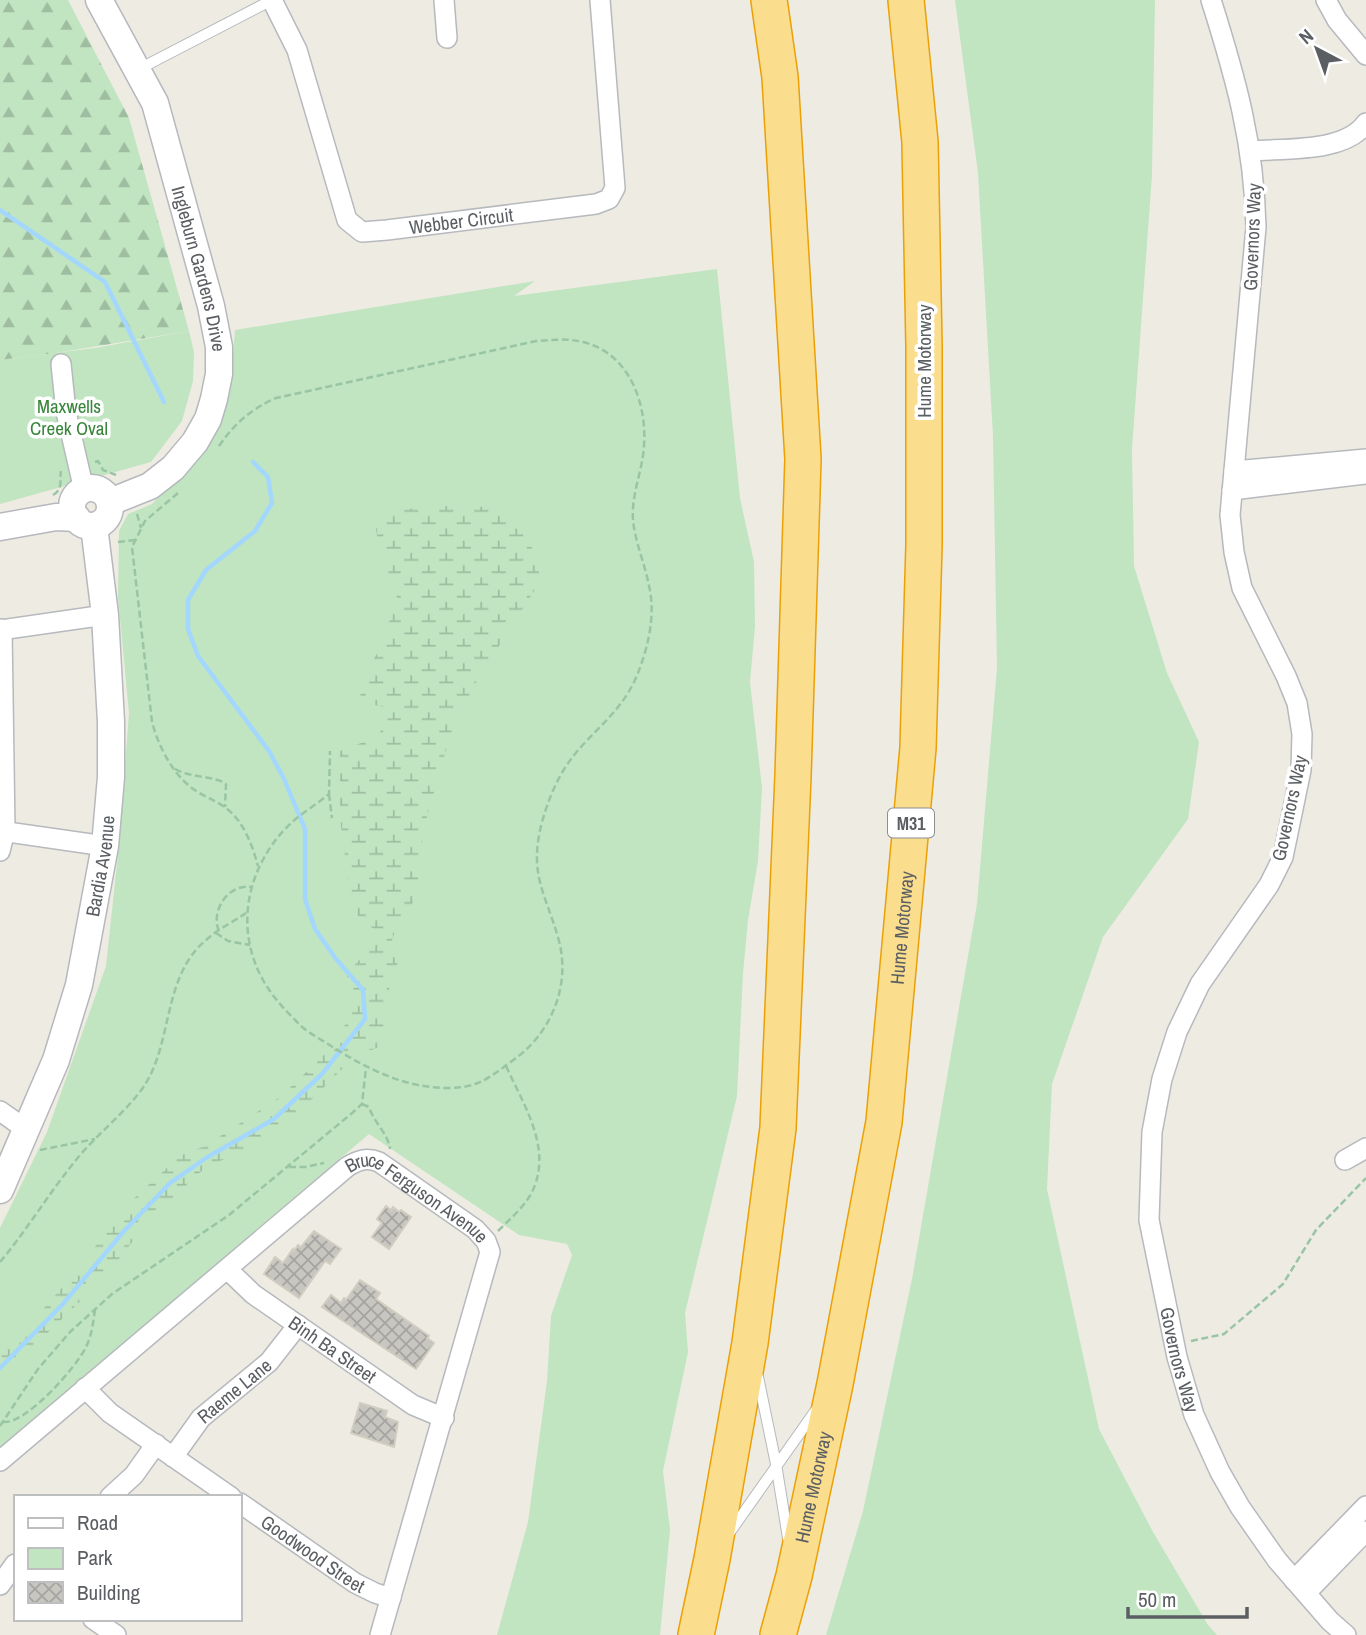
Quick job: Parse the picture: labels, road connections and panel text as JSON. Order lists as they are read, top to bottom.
{
  "streets": {
    "highway": ["Hume Motorway", "M31"],
    "street": [
      "Webber Circuit",
      "Governors Way",
      "Ingleburn Gardens Drive",
      "Bardia Avenue",
      "Bruce Ferguson Avenue",
      "Binh Ba Street",
      "Raeme Lane",
      "Goodwood Street"
    ]
  },
  "crossings": [
    ["Ingleburn Gardens Drive", "Bardia Avenue"],
    ["Bruce Ferguson Avenue", "Binh Ba Street"],
    ["Bruce Ferguson Avenue", "Goodwood Street"],
    ["Binh Ba Street", "Raeme Lane"]
  ],
  "parks": ["Maxwells Creek Oval"],
  "legend": ["Road", "Park", "Building"],
  "scale_bar": "50 m",
  "north": "top left"
}
